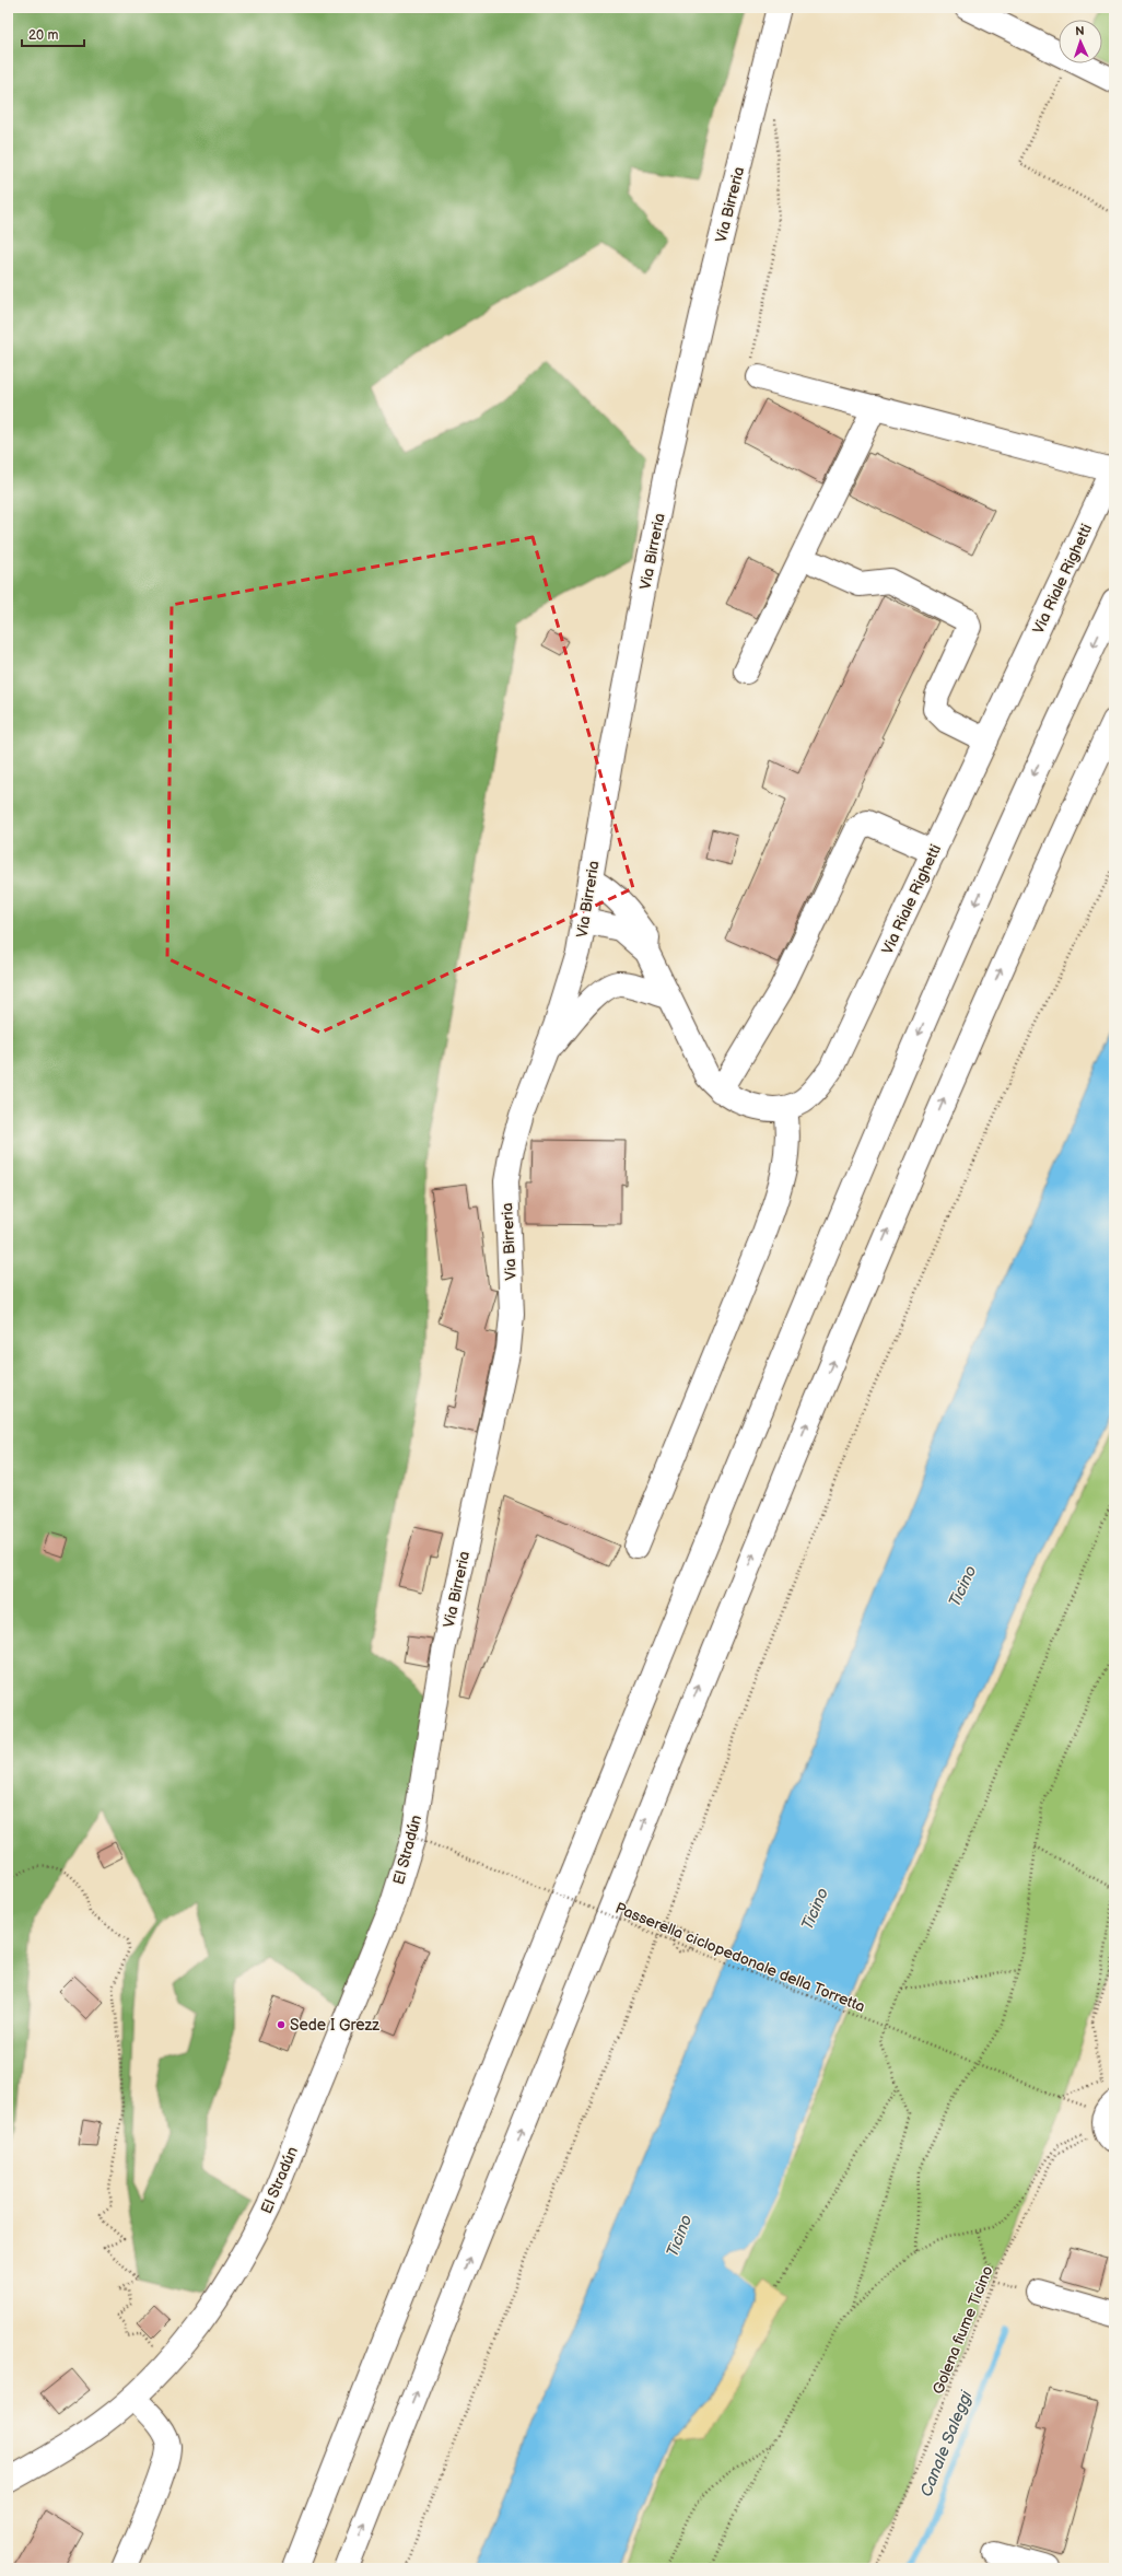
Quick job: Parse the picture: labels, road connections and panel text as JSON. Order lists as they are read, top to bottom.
{
  "streets": {
    "main road": ["Via Birreria", "Via Riale Righetti", "El Stradún"],
    "path": ["Passerella ciclopedonale della Torretta", "Golena fiume Ticino"]
  },
  "crossings": [
    ["Via Birreria", "Via Riale Righetti"],
    ["Via Birreria", "El Stradún"],
    ["El Stradún", "Passerella ciclopedonale della Torretta"],
    ["Passerella ciclopedonale della Torretta", "Golena fiume Ticino"]
  ],
  "water": ["Ticino", "Canale Saleggi"],
  "places": ["Sede I Grezz"],
  "scale_bar": "20 m",
  "north": "top"
}
